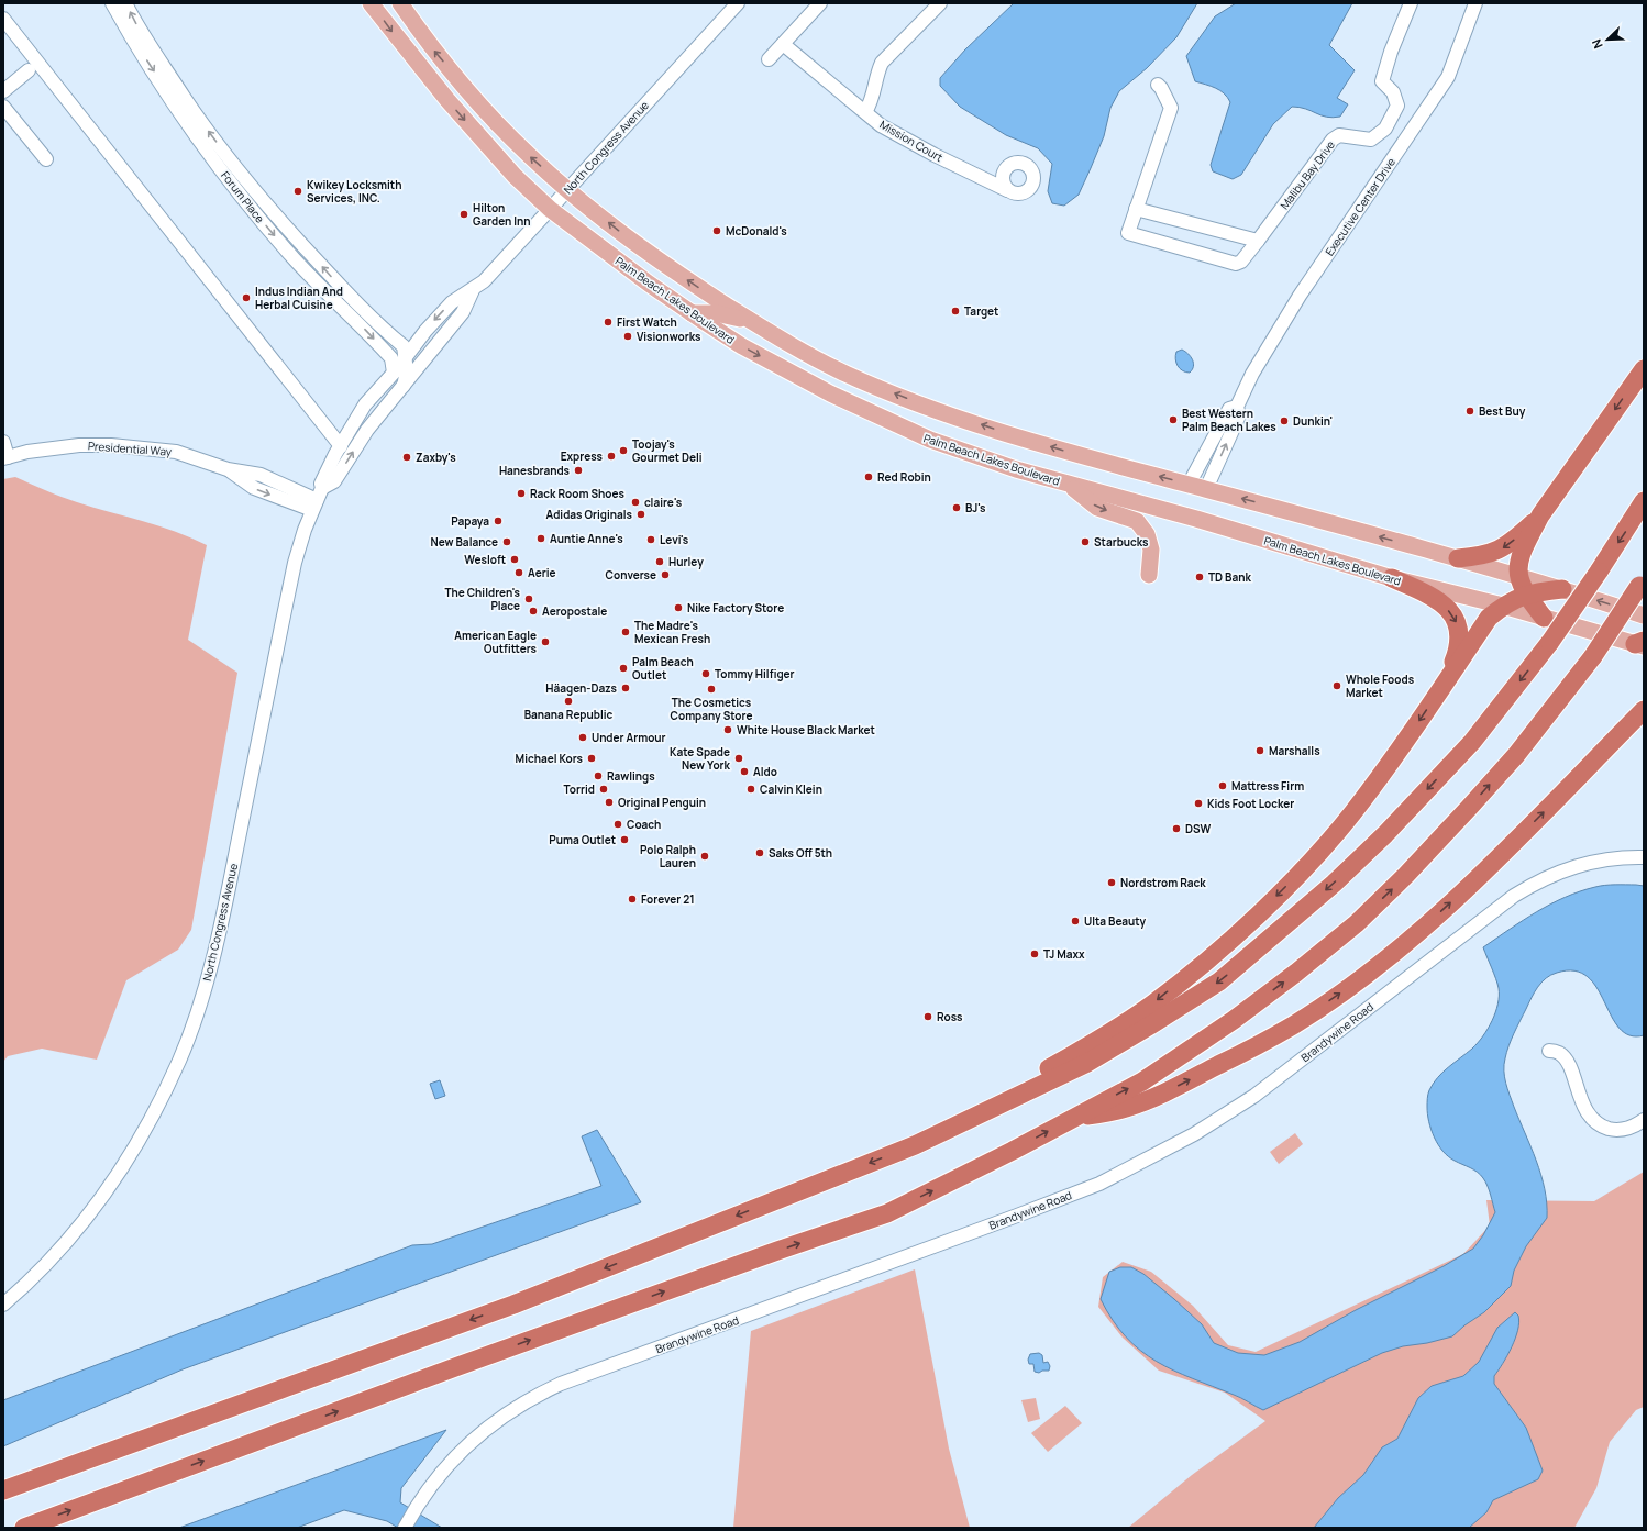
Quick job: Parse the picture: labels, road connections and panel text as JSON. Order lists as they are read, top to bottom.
{
  "streets": {
    "main road": ["Palm Beach Lakes Boulevard"],
    "street": [
      "Mission Court",
      "North Congress Avenue",
      "Malibu Bay Drive",
      "Forum Place",
      "Executive Center Drive",
      "Presidential Way",
      "Brandywine Road"
    ]
  },
  "crossings": [
    ["North Congress Avenue", "Forum Place"],
    ["North Congress Avenue", "Palm Beach Lakes Boulevard"],
    ["North Congress Avenue", "Presidential Way"]
  ],
  "places": [
    "Kwikey Locksmith Services, INC.",
    "Hilton Garden Inn",
    "McDonald's",
    "Indus Indian And Herbal Cuisine",
    "Target",
    "First Watch",
    "Visionworks",
    "Best Buy",
    "Best Western Palm Beach Lakes",
    "Dunkin'",
    "Toojay's Gourmet Deli",
    "Express",
    "Zaxby's",
    "Hanesbrands",
    "Red Robin",
    "Rack Room Shoes",
    "claire's",
    "BJ's",
    "Adidas Originals",
    "Papaya",
    "Auntie Anne's",
    "Levi's",
    "New Balance",
    "Starbucks",
    "Wesloft",
    "Hurley",
    "Aerie",
    "Converse",
    "TD Bank",
    "The Children's Place",
    "Nike Factory Store",
    "Aeropostale",
    "The Madre's Mexican Fresh",
    "American Eagle Outfitters",
    "Palm Beach Outlet",
    "Tommy Hilfiger",
    "Whole Foods Market",
    "Häagen-Dazs",
    "The Cosmetics Company Store",
    "Banana Republic",
    "White House Black Market",
    "Under Armour",
    "Marshalls",
    "Michael Kors",
    "Kate Spade New York",
    "Aldo",
    "Rawlings",
    "Mattress Firm",
    "Torrid",
    "Calvin Klein",
    "Original Penguin",
    "Kids Foot Locker",
    "Coach",
    "DSW",
    "Puma Outlet",
    "Saks Off 5th",
    "Polo Ralph Lauren",
    "Nordstrom Rack",
    "Forever 21",
    "Ulta Beauty",
    "TJ Maxx",
    "Ross"
  ],
  "north": "bottom left"
}
